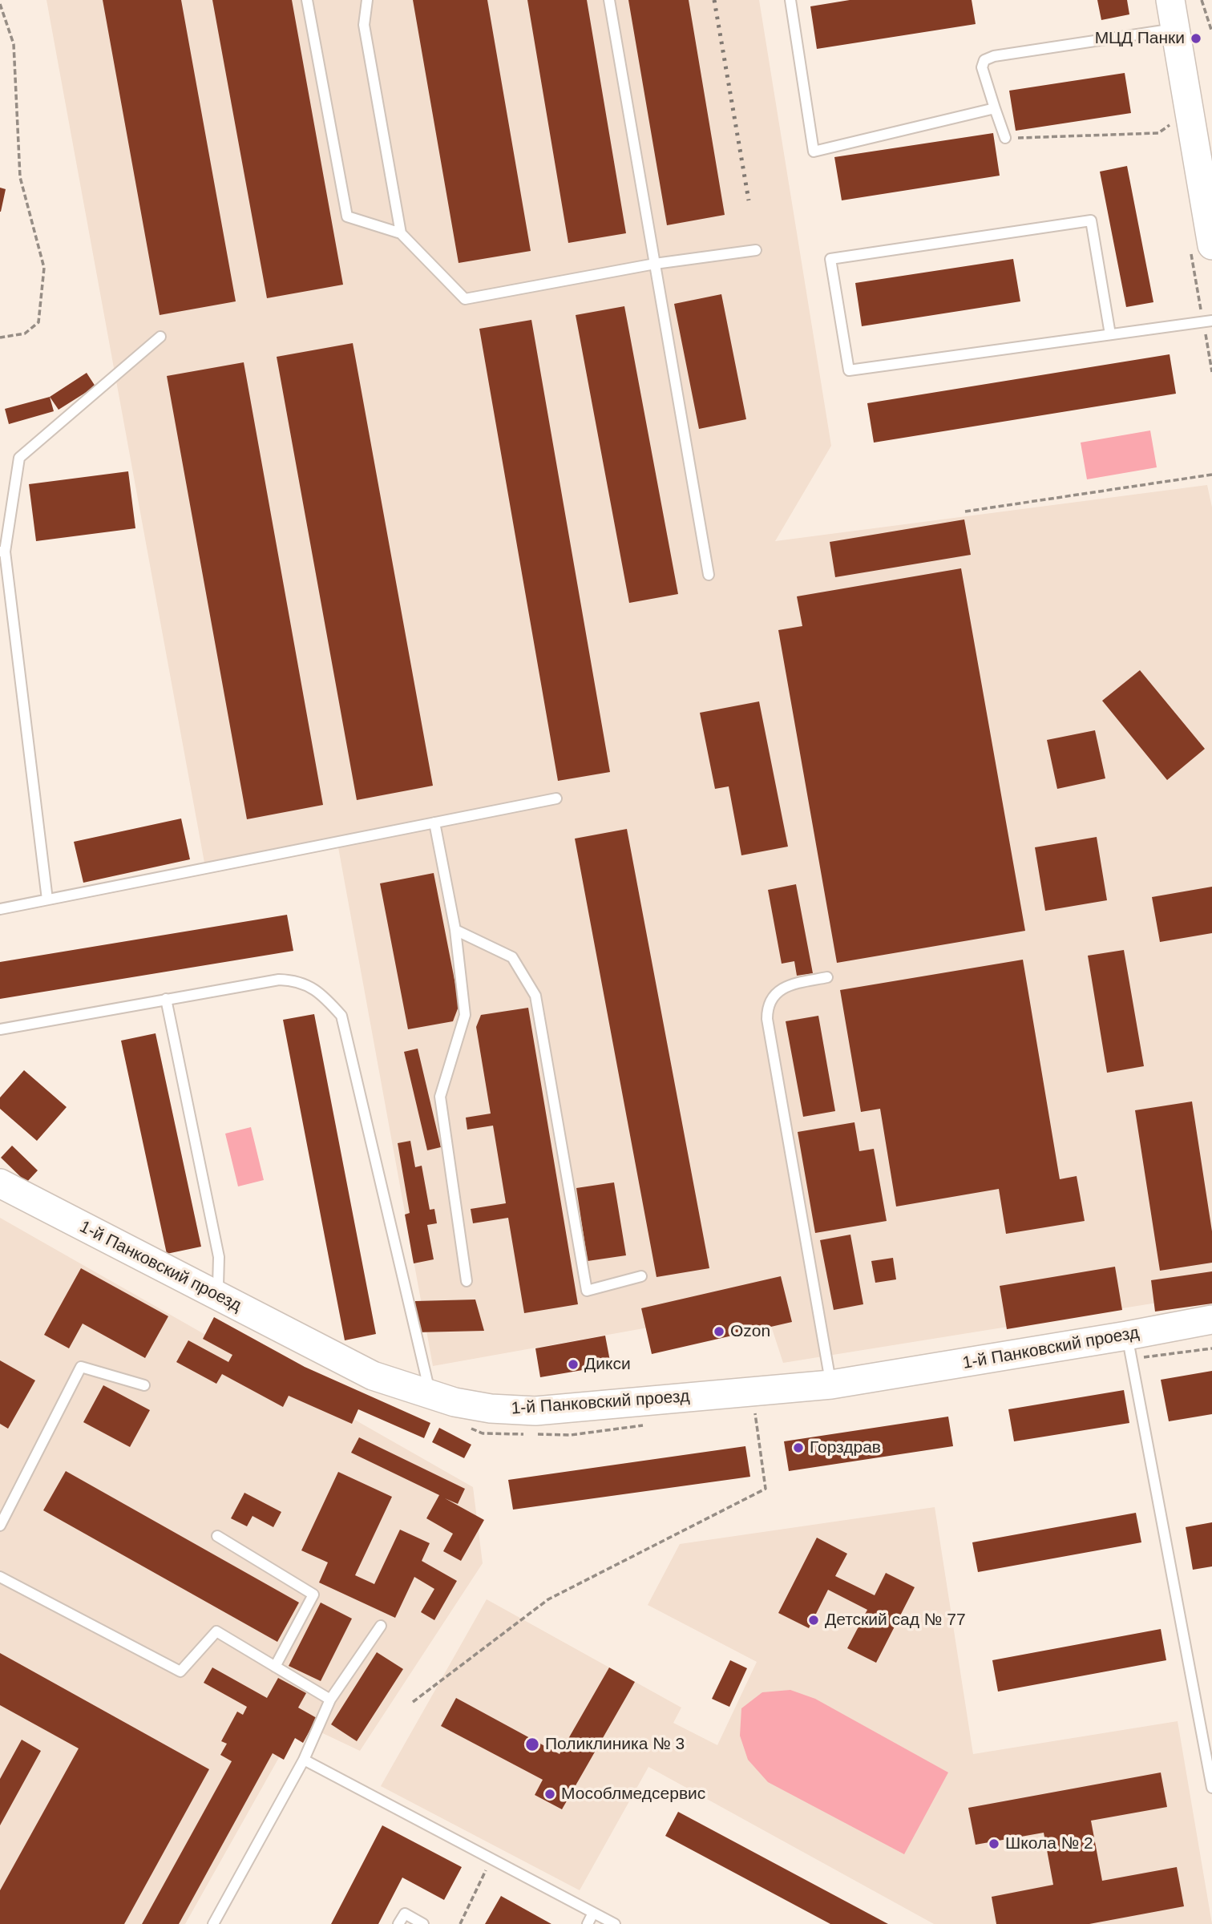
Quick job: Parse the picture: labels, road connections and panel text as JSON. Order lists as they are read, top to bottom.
{
  "streets": {
    "street": ["1-й Панковский проезд"]
  },
  "places": [
    "МЦД Панки",
    "Ozon",
    "Дикси",
    "Горздрав",
    "Детский сад № 77",
    "Поликлиника № 3",
    "Мособлмедсервис",
    "Школа № 2"
  ]
}
